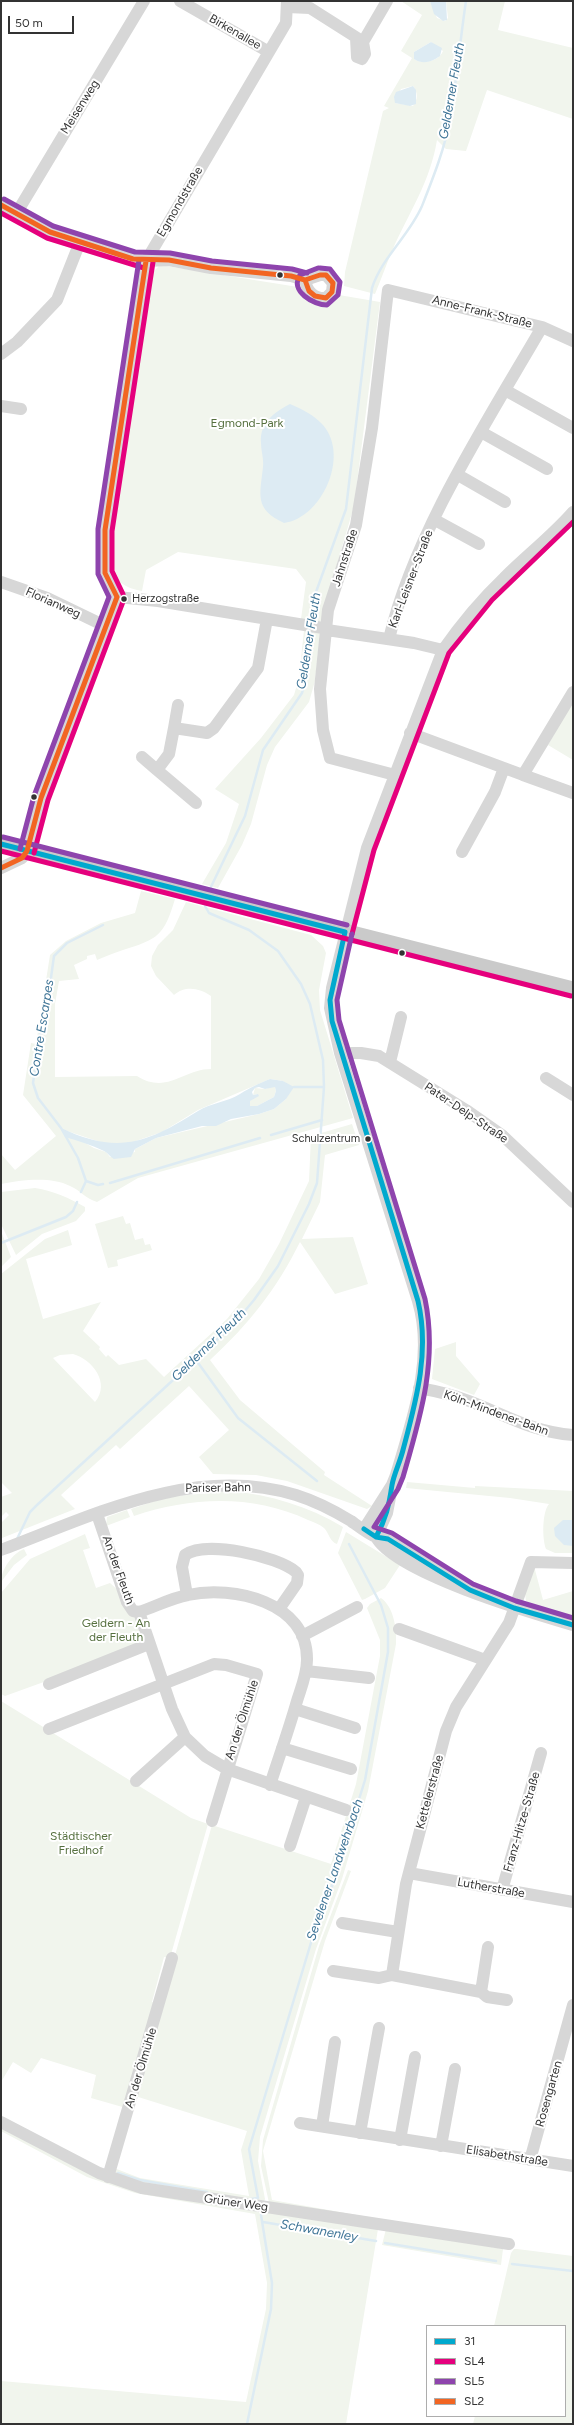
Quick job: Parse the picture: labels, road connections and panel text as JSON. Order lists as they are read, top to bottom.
{
  "streets": {
    "street": [
      "Birkenallee",
      "Meisenweg",
      "Egmondstraße",
      "Anne-Frank-Straße",
      "Jahnstraße",
      "Karl-Leisner-Straße",
      "Florianweg",
      "Pater-Delp-Straße",
      "Köln-Mindener-Bahn",
      "Pariser Bahn",
      "An der Fleuth",
      "An der Ölmühle",
      "Kettelerstraße",
      "Franz-Hitze-Straße",
      "Lutherstraße",
      "Rosengarten",
      "Elisabethstraße",
      "Grüner Weg"
    ]
  },
  "crossings": [
    ["Birkenallee", "Egmondstraße"],
    ["Anne-Frank-Straße", "Jahnstraße"],
    ["Anne-Frank-Straße", "Karl-Leisner-Straße"],
    ["Pariser Bahn", "An der Fleuth"],
    ["Pariser Bahn", "Kettelerstraße"],
    ["An der Fleuth", "An der Ölmühle"],
    ["An der Ölmühle", "Grüner Weg"],
    ["Kettelerstraße", "Lutherstraße"],
    ["Franz-Hitze-Straße", "Lutherstraße"],
    ["Rosengarten", "Elisabethstraße"]
  ],
  "water": [
    "Gelderner Fleuth",
    "Contre Escarpes",
    "Sevelener Landwehrbach",
    "Schwanenley"
  ],
  "parks": ["Egmond-Park", "Geldern - An der Fleuth", "Städtischer Friedhof"],
  "places": ["Herzogstraße", "Schulzentrum"],
  "lines": [
    "transit line SL5",
    "transit line SL2",
    "transit line SL4",
    "transit line 31"
  ],
  "legend": [
    "31",
    "SL4",
    "SL5",
    "SL2"
  ],
  "scale_bar": "50 m"
}
